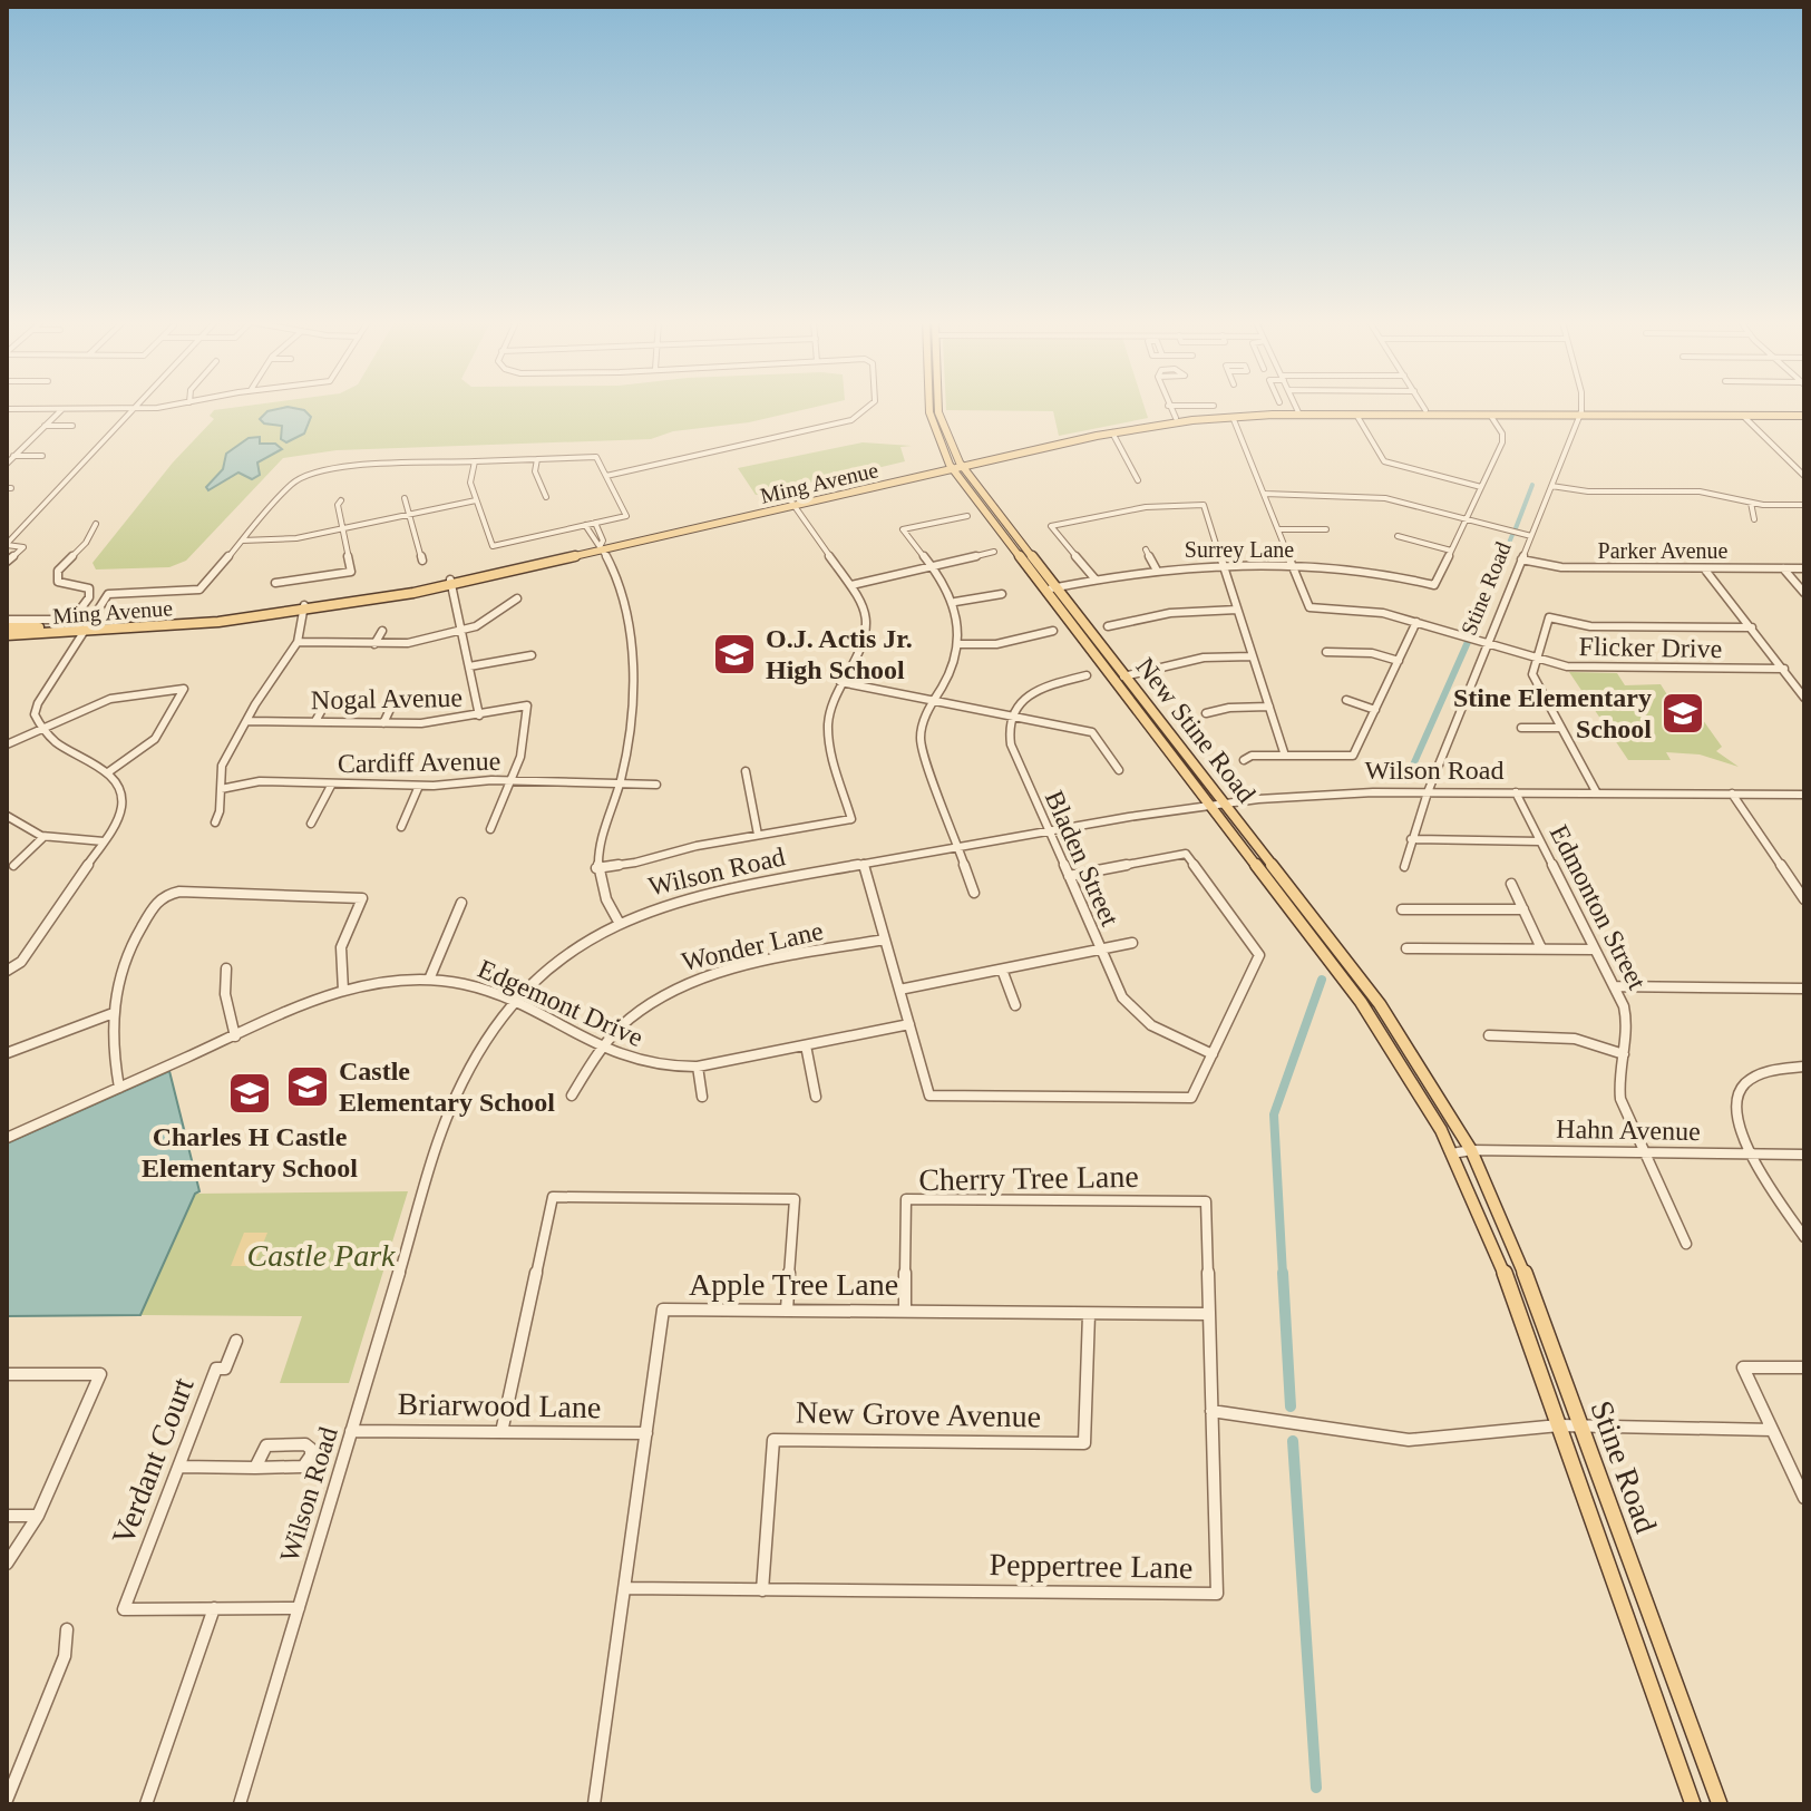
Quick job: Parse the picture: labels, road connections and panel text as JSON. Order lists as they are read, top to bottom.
{
  "streets": {
    "main road": ["Ming Avenue", "Stine Road", "New Stine Road"],
    "street": [
      "Surrey Lane",
      "Parker Avenue",
      "Flicker Drive",
      "Nogal Avenue",
      "Cardiff Avenue",
      "Wilson Road",
      "Bladen Street",
      "Edmonton Street",
      "Wonder Lane",
      "Edgemont Drive",
      "Hahn Avenue",
      "Cherry Tree Lane",
      "Apple Tree Lane",
      "Briarwood Lane",
      "New Grove Avenue",
      "Verdant Court",
      "Peppertree Lane"
    ]
  },
  "crossings": [
    ["Ming Avenue", "Stine Road"],
    ["Ming Avenue", "New Stine Road"],
    ["Surrey Lane", "Flicker Drive"],
    ["Surrey Lane", "New Stine Road"],
    ["Parker Avenue", "Stine Road"],
    ["Stine Road", "Flicker Drive"],
    ["Stine Road", "New Stine Road"],
    ["Stine Road", "Wilson Road"],
    ["Stine Road", "Hahn Avenue"],
    ["Nogal Avenue", "Cardiff Avenue"],
    ["New Stine Road", "Wilson Road"],
    ["New Stine Road", "Hahn Avenue"],
    ["Wilson Road", "Bladen Street"],
    ["Wilson Road", "Edmonton Street"],
    ["Wilson Road", "Edgemont Drive"],
    ["Wilson Road", "Briarwood Lane"],
    ["Edmonton Street", "Hahn Avenue"],
    ["Wonder Lane", "Edgemont Drive"],
    ["Cherry Tree Lane", "Apple Tree Lane"],
    ["Cherry Tree Lane", "Peppertree Lane"],
    ["Apple Tree Lane", "Briarwood Lane"],
    ["Apple Tree Lane", "New Grove Avenue"],
    ["Apple Tree Lane", "Peppertree Lane"],
    ["New Grove Avenue", "Peppertree Lane"]
  ],
  "parks": ["Castle Park"],
  "places": {
    "school or university": [
      "O.J. Actis Jr. High School",
      "Stine Elementary School",
      "Castle Elementary School",
      "Charles H Castle Elementary School"
    ]
  }
}
